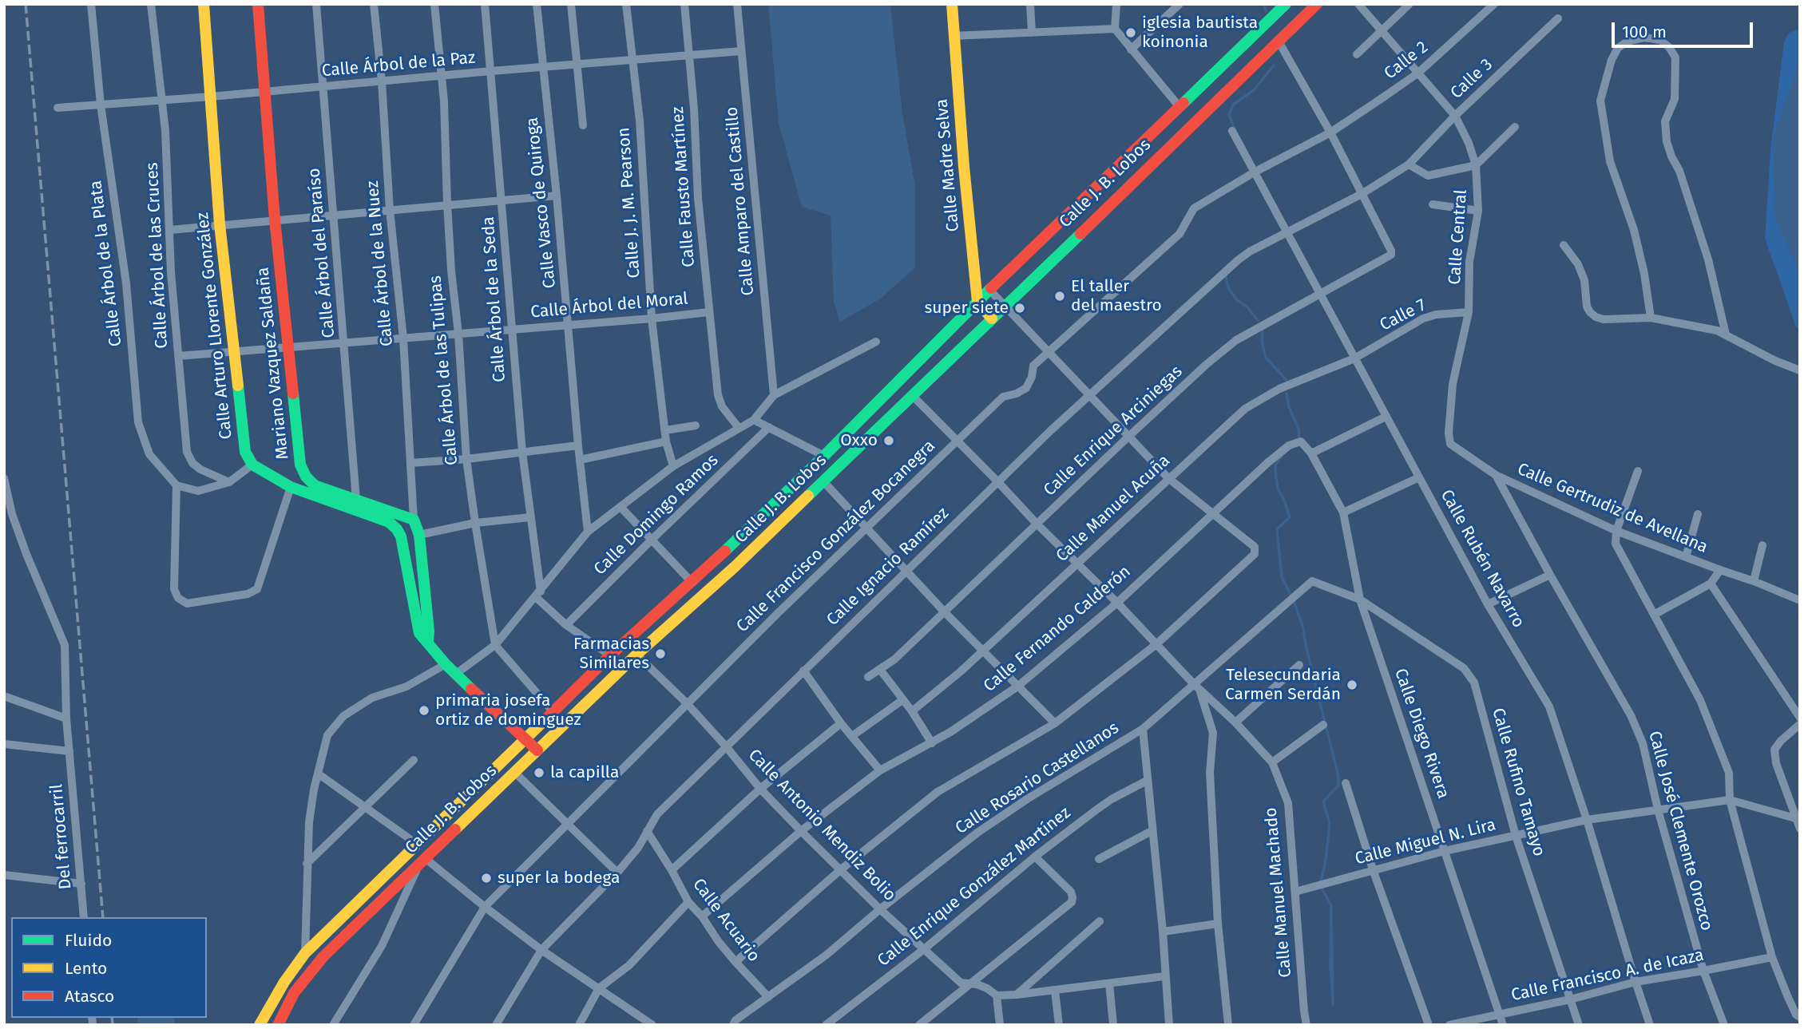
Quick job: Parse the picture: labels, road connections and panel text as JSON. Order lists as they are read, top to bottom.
{
  "streets": {
    "main road": [
      "Calle Madre Selva",
      "Calle J. B. Lobos",
      "Calle Arturo Llorente González",
      "Mariano Vazquez Saldaña"
    ],
    "street": [
      "Calle 2",
      "Calle Árbol de la Paz",
      "Calle 3",
      "Calle Fausto Martínez",
      "Calle Amparo del Castillo",
      "Calle Vasco de Quiroga",
      "Calle J. J. M. Pearson",
      "Calle Central",
      "Calle Árbol del Paraíso",
      "Calle Árbol de las Cruces",
      "Calle Árbol de la Plata",
      "Calle Árbol de la Nuez",
      "Calle Árbol de la Seda",
      "Calle Árbol del Moral",
      "Calle 7",
      "Calle Árbol de las Tulipas",
      "Calle Enrique Arciniegas",
      "Calle Manuel Acuña",
      "Calle Gertrudiz de Avellana",
      "Calle Domingo Ramos",
      "Calle Francisco González Bocanegra",
      "Calle Rubén Navarro",
      "Calle Ignacio Ramírez",
      "Calle Fernando Calderón",
      "Calle Diego Rivera",
      "Calle Rosario Castellanos",
      "Calle Rufino Tamayo",
      "Calle Antonio Mendiz Bolio",
      "Calle José Clemente Orozco",
      "Del ferrocarril",
      "Calle Miguel N. Lira",
      "Calle Enrique González Martínez",
      "Calle Manuel Machado",
      "Calle Acuario",
      "Calle Francisco A. de Icaza"
    ]
  },
  "crossings": [
    ["Calle 2", "Calle Central"],
    ["Calle 2", "Calle Francisco González Bocanegra"],
    ["Calle Árbol de la Paz", "Calle Fausto Martínez"],
    ["Calle Árbol de la Paz", "Calle Amparo del Castillo"],
    ["Calle Árbol de la Paz", "Calle Vasco de Quiroga"],
    ["Calle Árbol de la Paz", "Calle J. J. M. Pearson"],
    ["Calle Árbol de la Paz", "Calle Árbol del Paraíso"],
    ["Calle Árbol de la Paz", "Calle Árbol de las Cruces"],
    ["Calle Árbol de la Paz", "Calle Árbol de la Plata"],
    ["Calle Árbol de la Paz", "Calle Árbol de la Nuez"],
    ["Calle Árbol de la Paz", "Calle Árbol de la Seda"],
    ["Calle Árbol de la Paz", "Calle Arturo Llorente González"],
    ["Calle Árbol de la Paz", "Mariano Vazquez Saldaña"],
    ["Calle Árbol de la Paz", "Calle Árbol de las Tulipas"],
    ["Calle 3", "Calle Central"],
    ["Calle 3", "Calle Enrique Arciniegas"],
    ["Calle 3", "Calle Ignacio Ramírez"],
    ["Calle Madre Selva", "Calle J. B. Lobos"],
    ["Calle J. B. Lobos", "Calle Antonio Mendiz Bolio"],
    ["Calle J. B. Lobos", "Calle Manuel Machado"],
    ["Calle Fausto Martínez", "Calle Árbol del Moral"],
    ["Calle Vasco de Quiroga", "Calle Árbol del Moral"],
    ["Calle J. J. M. Pearson", "Calle Árbol del Moral"],
    ["Calle Central", "Calle 7"],
    ["Calle Central", "Calle Gertrudiz de Avellana"],
    ["Calle Árbol del Paraíso", "Calle Árbol del Moral"],
    ["Calle Árbol del Paraíso", "Mariano Vazquez Saldaña"],
    ["Calle Árbol de las Cruces", "Calle Árbol del Moral"],
    ["Calle Árbol de la Nuez", "Calle Árbol del Moral"],
    ["Calle Árbol de la Nuez", "Mariano Vazquez Saldaña"],
    ["Calle Árbol de la Seda", "Calle Árbol del Moral"],
    ["Calle Árbol del Moral", "Calle Arturo Llorente González"],
    ["Calle Árbol del Moral", "Mariano Vazquez Saldaña"],
    ["Calle Árbol del Moral", "Calle Árbol de las Tulipas"],
    ["Calle 7", "Calle Manuel Acuña"],
    ["Calle 7", "Calle Rubén Navarro"],
    ["Calle Enrique Arciniegas", "Calle Rubén Navarro"],
    ["Calle Enrique Arciniegas", "Calle Ignacio Ramírez"],
    ["Calle Enrique Arciniegas", "Calle Manuel Machado"],
    ["Calle Manuel Acuña", "Calle Rubén Navarro"],
    ["Calle Manuel Acuña", "Calle Manuel Machado"],
    ["Calle Gertrudiz de Avellana", "Calle José Clemente Orozco"],
    ["Calle Francisco González Bocanegra", "Calle Rubén Navarro"],
    ["Calle Francisco González Bocanegra", "Calle Antonio Mendiz Bolio"],
    ["Calle Francisco González Bocanegra", "Calle Manuel Machado"],
    ["Calle Rubén Navarro", "Calle Ignacio Ramírez"],
    ["Calle Rubén Navarro", "Calle Miguel N. Lira"],
    ["Calle Rubén Navarro", "Calle Francisco A. de Icaza"],
    ["Calle Ignacio Ramírez", "Calle Antonio Mendiz Bolio"],
    ["Calle Ignacio Ramírez", "Calle Manuel Machado"],
    ["Calle Ignacio Ramírez", "Calle Acuario"],
    ["Calle Fernando Calderón", "Calle Diego Rivera"],
    ["Calle Fernando Calderón", "Calle Antonio Mendiz Bolio"],
    ["Calle Fernando Calderón", "Calle Manuel Machado"],
    ["Calle Fernando Calderón", "Calle Acuario"],
    ["Calle Diego Rivera", "Calle Rosario Castellanos"],
    ["Calle Diego Rivera", "Calle Rufino Tamayo"],
    ["Calle Diego Rivera", "Calle Miguel N. Lira"],
    ["Calle Diego Rivera", "Calle Francisco A. de Icaza"],
    ["Calle Rosario Castellanos", "Calle Rufino Tamayo"],
    ["Calle Rosario Castellanos", "Calle Antonio Mendiz Bolio"],
    ["Calle Rosario Castellanos", "Calle Manuel Machado"],
    ["Calle Rosario Castellanos", "Calle Acuario"],
    ["Calle Rufino Tamayo", "Calle Miguel N. Lira"],
    ["Calle Rufino Tamayo", "Calle Francisco A. de Icaza"],
    ["Calle Antonio Mendiz Bolio", "Calle Enrique González Martínez"],
    ["Calle José Clemente Orozco", "Calle Miguel N. Lira"],
    ["Calle José Clemente Orozco", "Calle Francisco A. de Icaza"],
    ["Calle Miguel N. Lira", "Calle Manuel Machado"]
  ],
  "places": [
    "iglesia bautista koinonia",
    "El taller del maestro",
    "super siete",
    "Oxxo",
    "Farmacias Similares",
    "Telesecundaria Carmen Serdán",
    "primaria josefa ortiz de dominguez",
    "la capilla",
    "super la bodega"
  ],
  "legend": ["Fluido", "Lento", "Atasco"],
  "scale_bar": "100 m"
}
